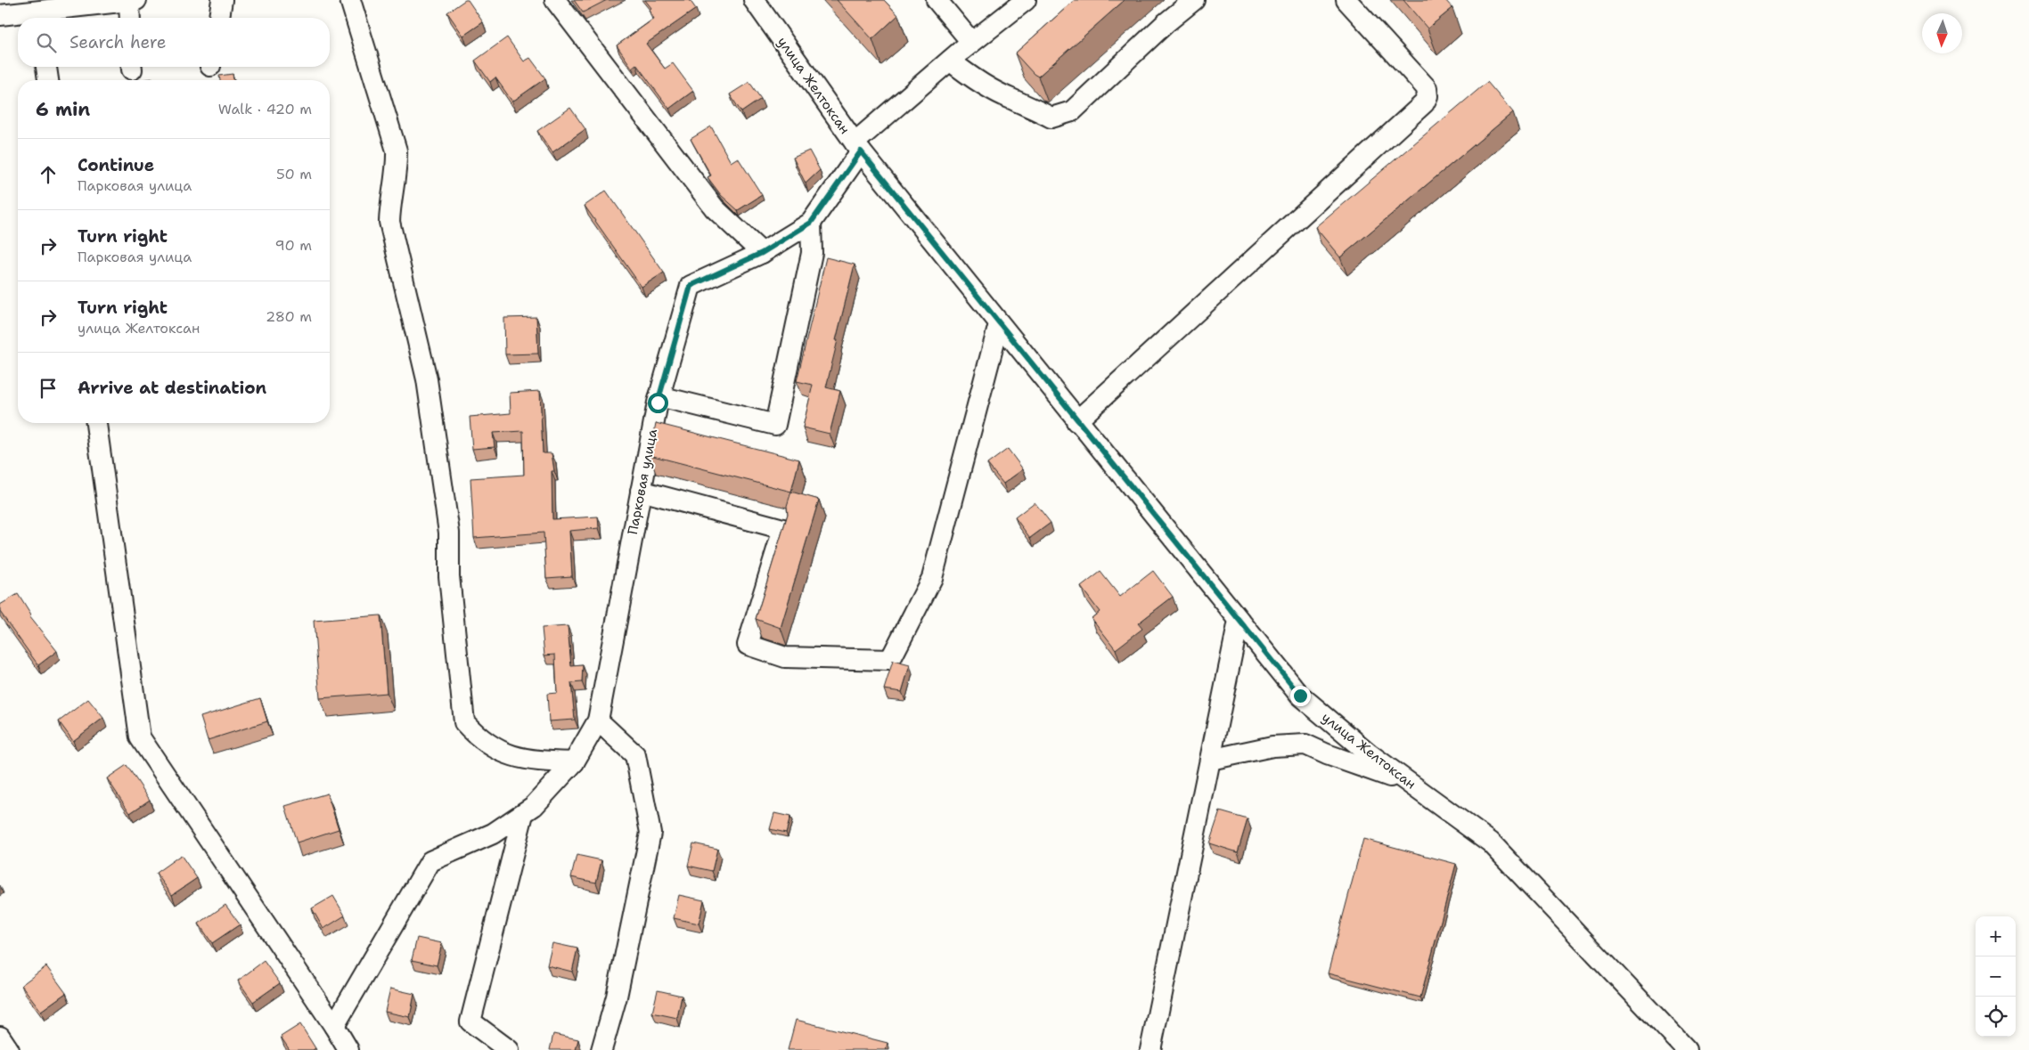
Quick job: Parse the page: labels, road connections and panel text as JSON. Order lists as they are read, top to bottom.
{
  "streets": {
    "street": ["улица Желтоксан", "Парковая улица"]
  },
  "crossings": [
    ["улица Желтоксан", "Парковая улица"]
  ],
  "north": "bottom",
  "page": {
    "search": "Search here",
    "heading": ["6 min", "Walk · 420 m"],
    "list": [
      ["Continue", "Парковая улица", "50 m"],
      ["Turn right", "Парковая улица", "90 m"],
      ["Turn right", "улица Желтоксан", "280 m"],
      "Arrive at destination"
    ],
    "map_buttons": ["+", "−"]
  }
}
